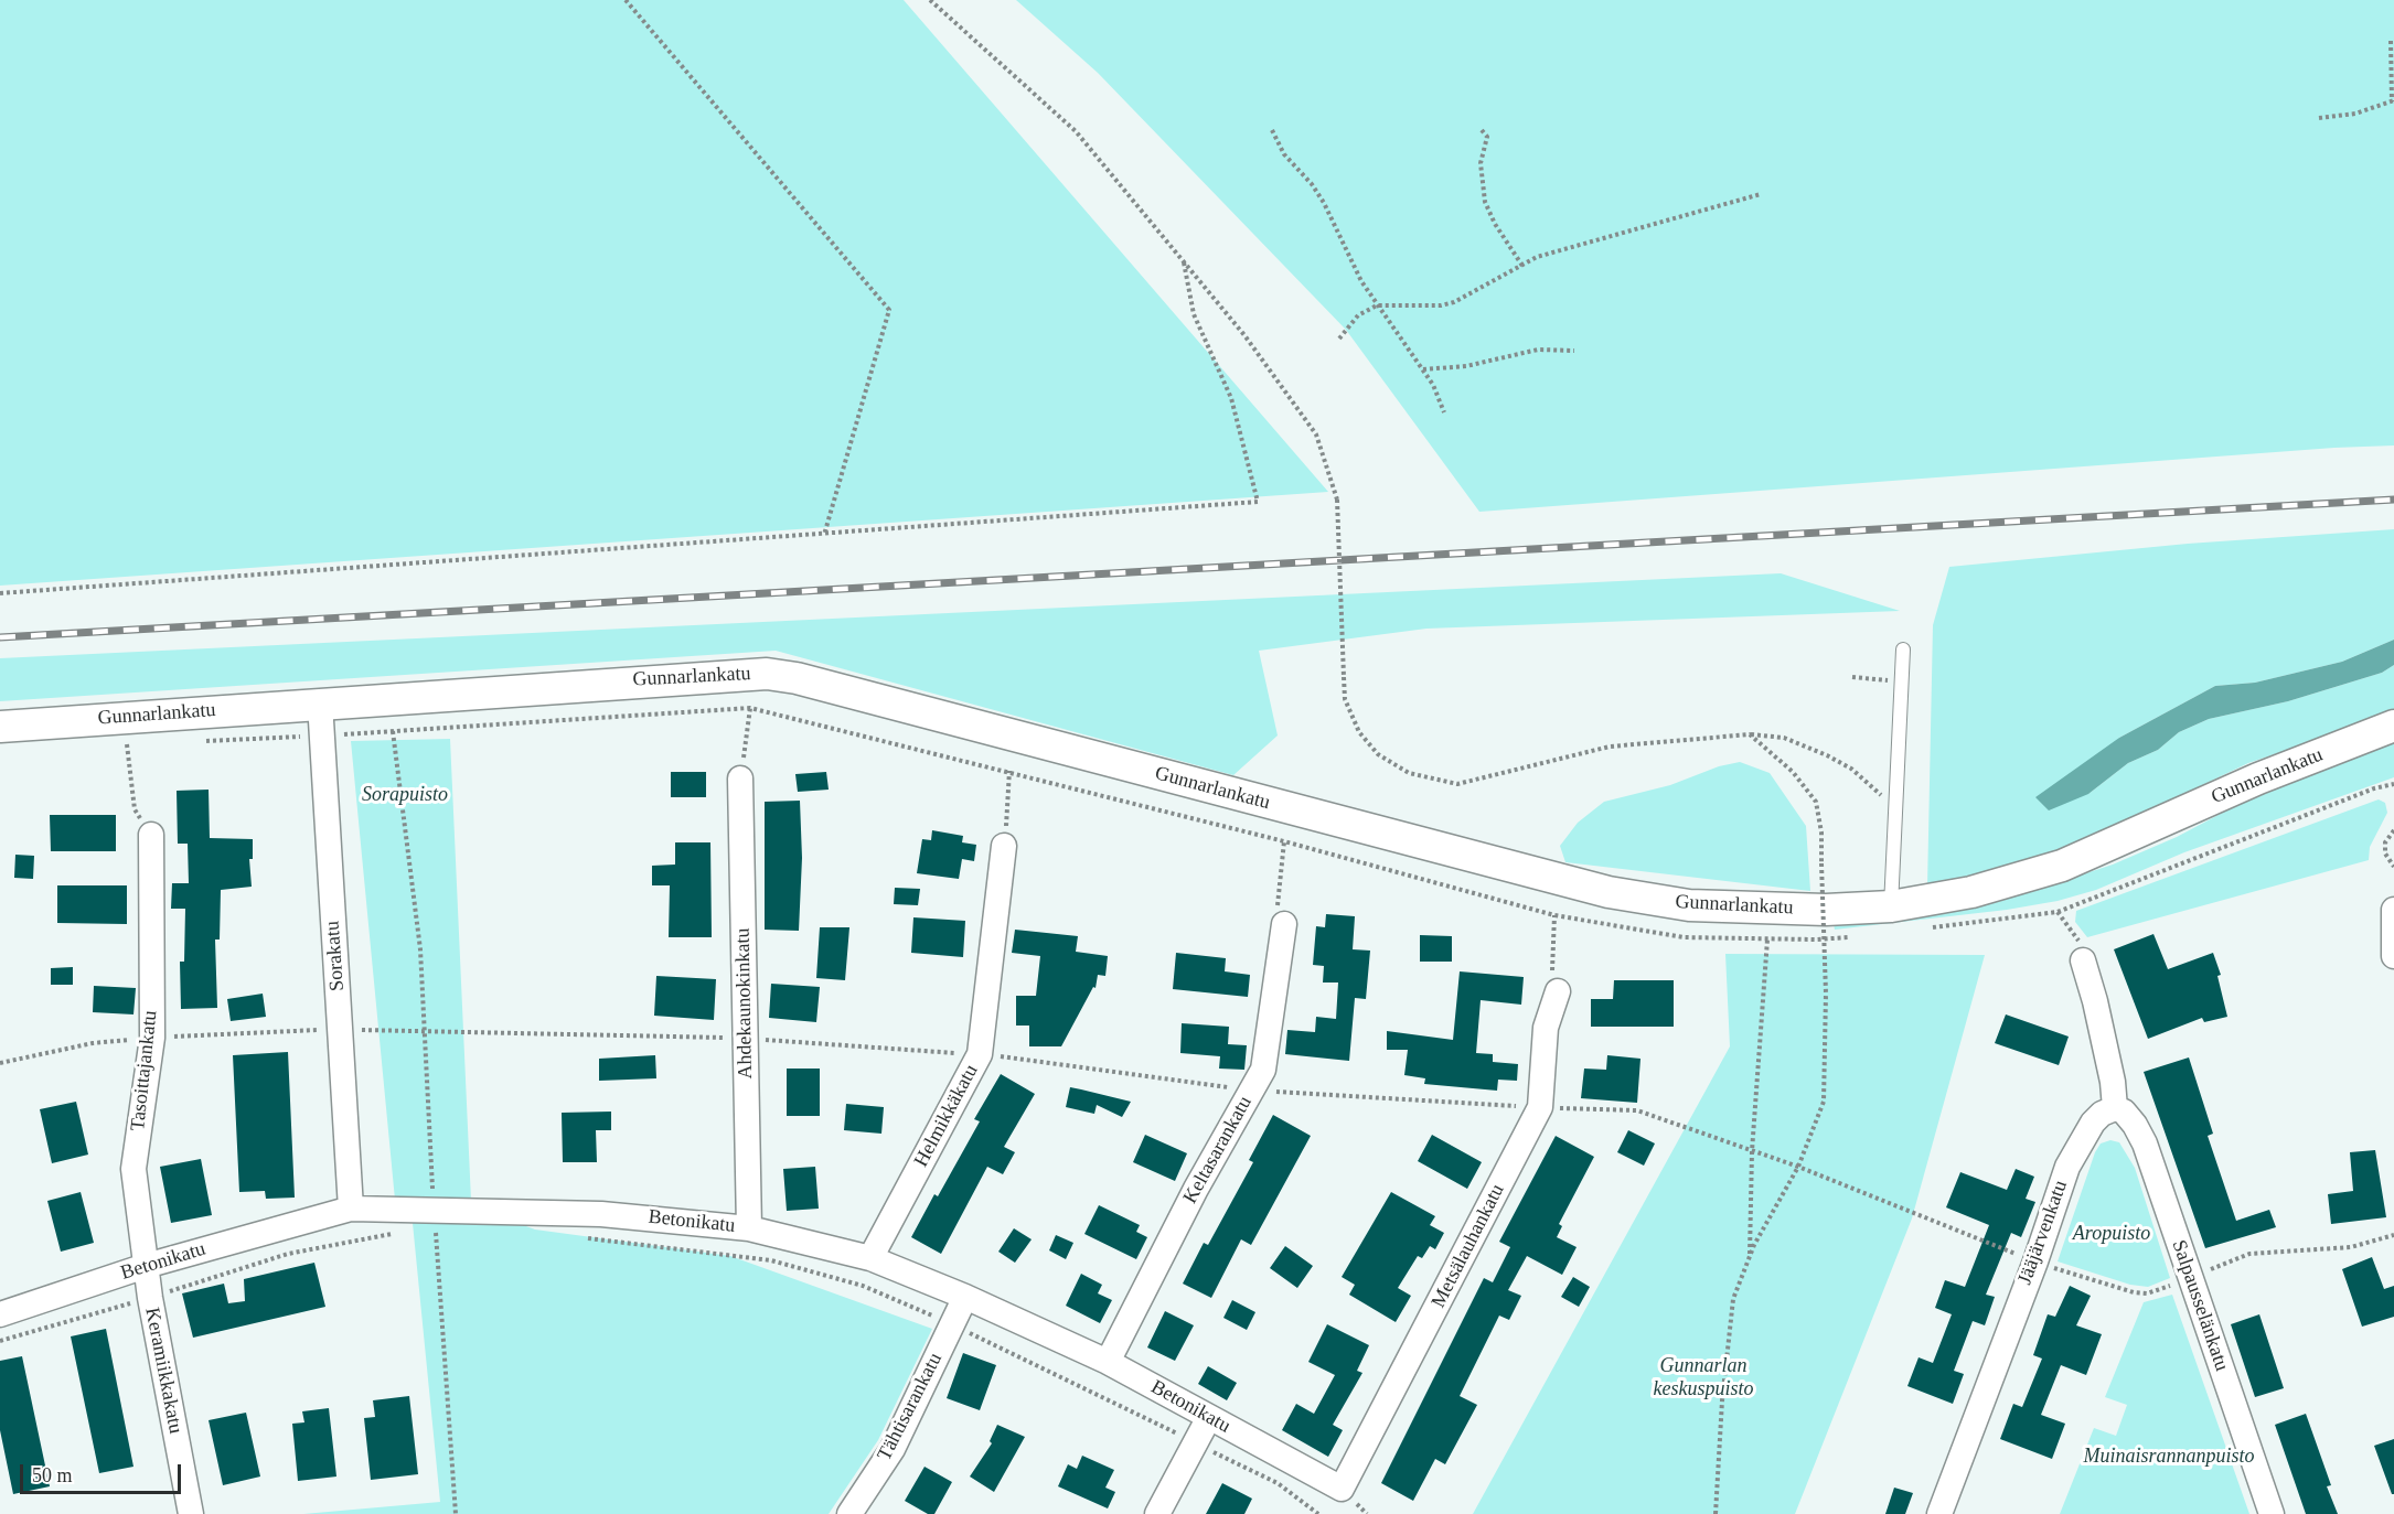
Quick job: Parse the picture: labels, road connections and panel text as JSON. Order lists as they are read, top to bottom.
{
  "streets": {
    "street": [
      "Gunnarlankatu",
      "Sorakatu",
      "Ahdekaunokinkatu",
      "Tasoittajankatu",
      "Helmikkäkatu",
      "Keltasarankatu",
      "Betonikatu",
      "Jääjärvenkatu",
      "Metsälauhankatu",
      "Salpausselänkatu",
      "Keramiikkakatu",
      "Tähtisarankatu"
    ]
  },
  "crossings": [
    ["Gunnarlankatu", "Sorakatu"],
    ["Sorakatu", "Betonikatu"],
    ["Ahdekaunokinkatu", "Betonikatu"],
    ["Tasoittajankatu", "Betonikatu"],
    ["Tasoittajankatu", "Keramiikkakatu"],
    ["Helmikkäkatu", "Betonikatu"],
    ["Keltasarankatu", "Betonikatu"],
    ["Betonikatu", "Metsälauhankatu"],
    ["Betonikatu", "Keramiikkakatu"],
    ["Betonikatu", "Tähtisarankatu"],
    ["Jääjärvenkatu", "Salpausselänkatu"]
  ],
  "parks": [
    "Sorapuisto",
    "Aropuisto",
    "Gunnarlan keskuspuisto",
    "Muinaisrannanpuisto"
  ],
  "scale_bar": "50 m"
}
